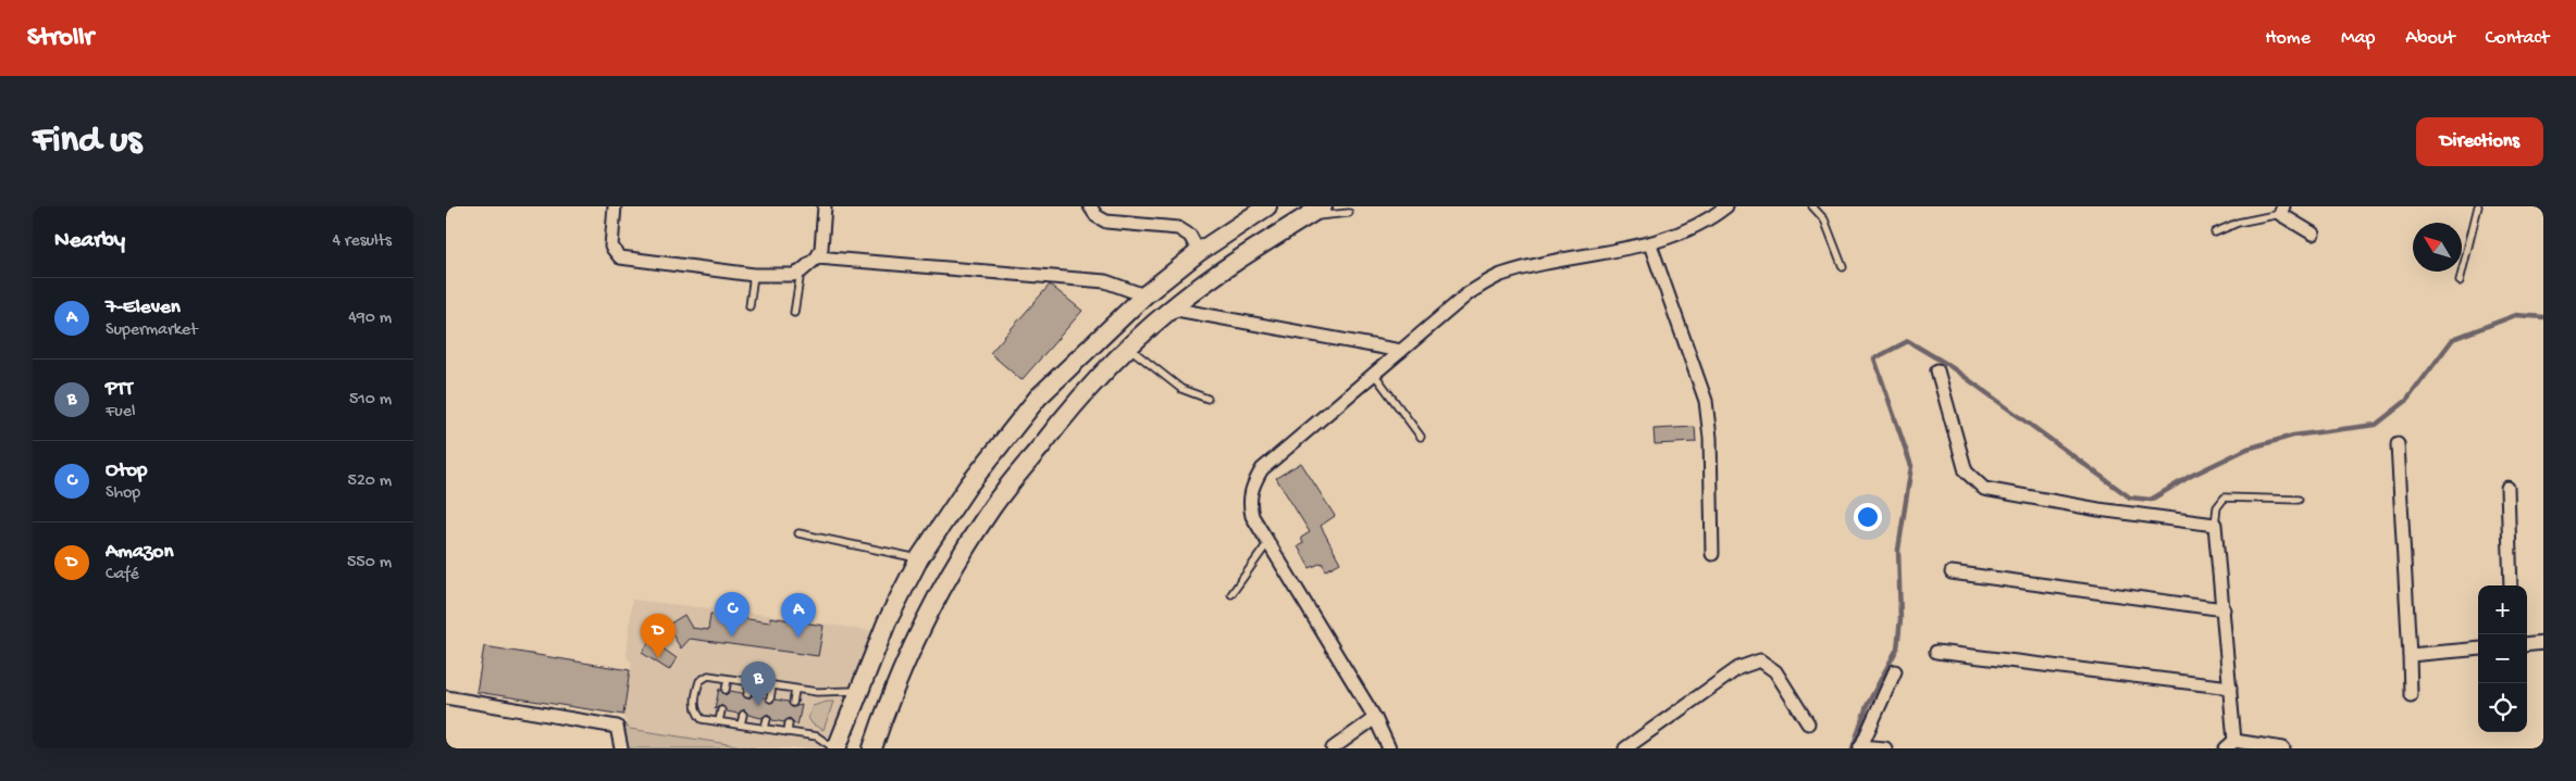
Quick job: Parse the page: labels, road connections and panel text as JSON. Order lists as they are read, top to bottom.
{
  "north": "top left",
  "page": {
    "header": "Strollr",
    "nav": [
      "Home",
      "Map",
      "About",
      "Contact"
    ],
    "buttons": "Directions",
    "title": "Find us",
    "heading": ["Nearby", "4 results"],
    "list": [
      {
        "mark": "A",
        "name": "7-Eleven",
        "note": "Supermarket",
        "value": "490 m"
      },
      {
        "mark": "B",
        "name": "PTT",
        "note": "Fuel",
        "value": "510 m"
      },
      {
        "mark": "C",
        "name": "Otop",
        "note": "Shop",
        "value": "520 m"
      },
      {
        "mark": "D",
        "name": "Amazon",
        "note": "Café",
        "value": "550 m"
      }
    ],
    "map_buttons": ["+", "−"],
    "pins": [
      "C",
      "A",
      "D",
      "B"
    ]
  }
}
